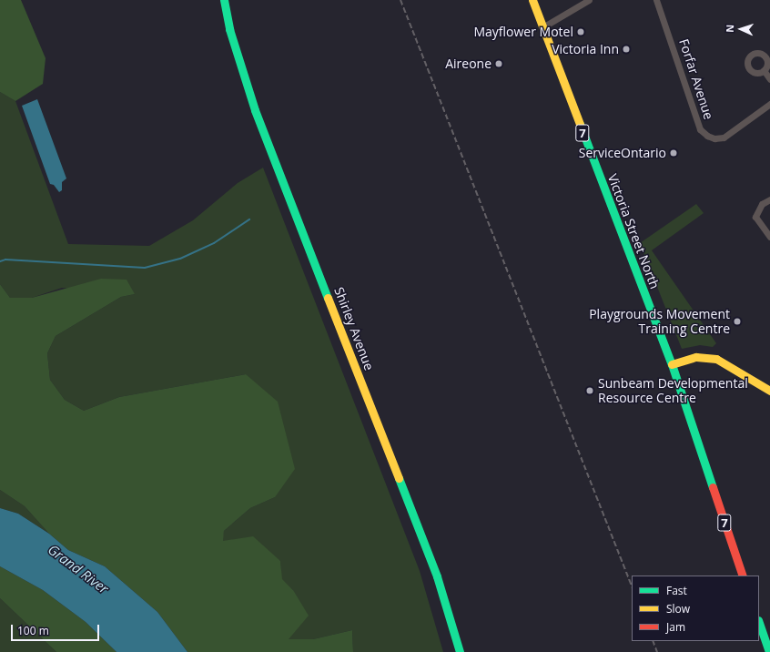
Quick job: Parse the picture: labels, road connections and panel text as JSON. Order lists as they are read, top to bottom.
{
  "streets": {
    "main road": ["7", "Victoria Street North", "Shirley Avenue"],
    "street": ["Forfar Avenue"]
  },
  "water": ["Grand River"],
  "places": [
    "Mayflower Motel",
    "Victoria Inn",
    "Aireone",
    "ServiceOntario",
    "Playgrounds Movement Training Centre",
    "Sunbeam Developmental Resource Centre"
  ],
  "legend": ["Fast", "Slow", "Jam"],
  "scale_bar": "100 m",
  "north": "left"
}
